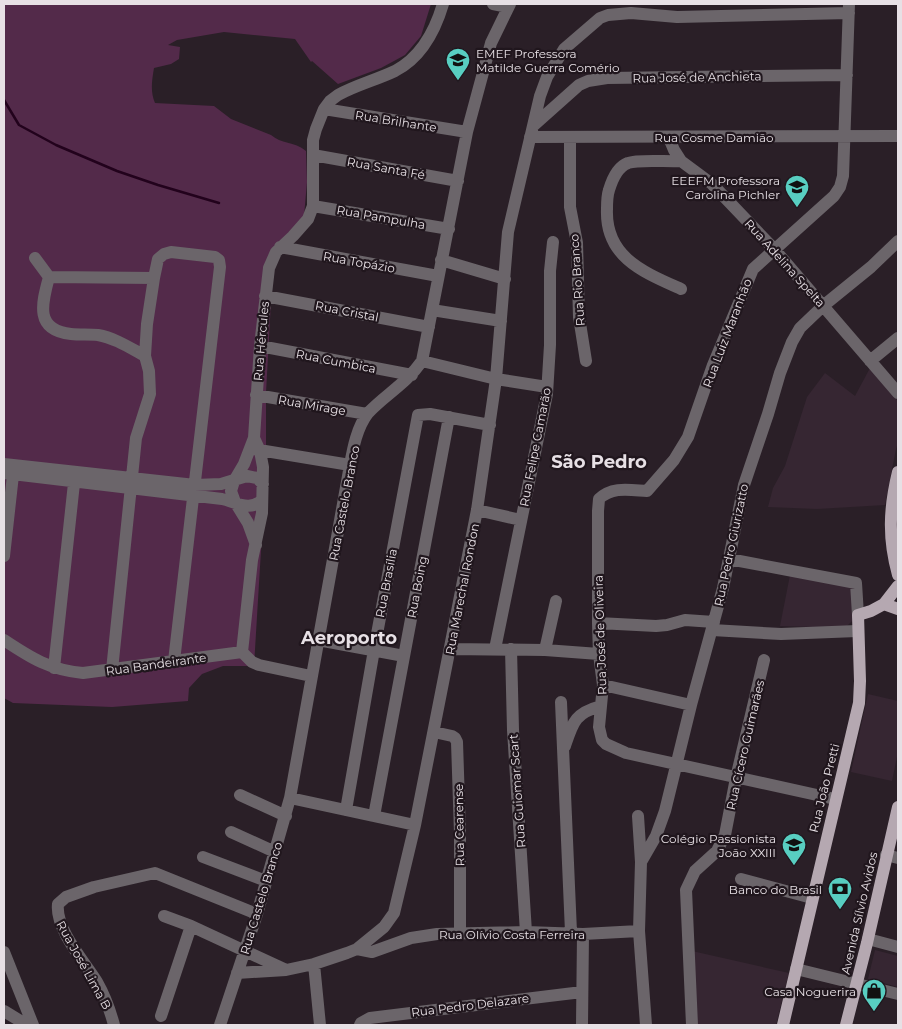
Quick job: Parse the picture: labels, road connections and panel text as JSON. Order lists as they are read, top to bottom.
{
  "streets": {
    "main road": ["Rua João Pretti", "Avenida Sílvio Avidos"],
    "street": [
      "Rua José de Anchieta",
      "Rua Brilhante",
      "Rua Cosme Damião",
      "Rua Santa Fé",
      "Rua Pampulha",
      "Rua Topázio",
      "Rua Adelina Spelta",
      "Rua Rio Branco",
      "Rua Cristal",
      "Rua Luiz Maranhão",
      "Rua Hércules",
      "Rua Cumbica",
      "Rua Mirage",
      "Rua Felipe Camarão",
      "Rua Castelo Branco",
      "Rua Pedro Giurizatto",
      "Rua Brasília",
      "Rua Boing",
      "Rua Marechal Rondon",
      "Rua José de Oliveira",
      "Rua Bandeirante",
      "Rua Cícero Guimarães",
      "Rua Guiomar Scart",
      "Rua Cearense",
      "Rua Olívio Costa Ferreira",
      "Rua José Lima B",
      "Rua Pedro Delazare"
    ]
  },
  "crossings": [
    ["Rua José de Anchieta", "Rua Cosme Damião"],
    ["Rua José de Anchieta", "Rua Luiz Maranhão"],
    ["Rua José de Anchieta", "Rua Marechal Rondon"],
    ["Rua Brilhante", "Rua Castelo Branco"],
    ["Rua Cosme Damião", "Rua Adelina Spelta"],
    ["Rua Cosme Damião", "Rua Rio Branco"],
    ["Rua Cosme Damião", "Rua Luiz Maranhão"],
    ["Rua Cosme Damião", "Rua Marechal Rondon"],
    ["Rua Santa Fé", "Rua Castelo Branco"],
    ["Rua Pampulha", "Rua Hércules"],
    ["Rua Pampulha", "Rua Castelo Branco"],
    ["Rua Topázio", "Rua Hércules"],
    ["Rua Topázio", "Rua Castelo Branco"],
    ["Rua Adelina Spelta", "Rua Luiz Maranhão"],
    ["Rua Adelina Spelta", "Rua Pedro Giurizatto"],
    ["Rua Cristal", "Rua Hércules"],
    ["Rua Cristal", "Rua Castelo Branco"],
    ["Rua Luiz Maranhão", "Rua Marechal Rondon"],
    ["Rua Luiz Maranhão", "Rua José de Oliveira"],
    ["Rua Hércules", "Rua Cumbica"],
    ["Rua Hércules", "Rua Mirage"],
    ["Rua Hércules", "Rua Bandeirante"],
    ["Rua Cumbica", "Rua Castelo Branco"],
    ["Rua Mirage", "Rua Castelo Branco"],
    ["Rua Castelo Branco", "Rua Marechal Rondon"],
    ["Rua Castelo Branco", "Rua José Lima B"],
    ["Rua Pedro Giurizatto", "Rua José de Oliveira"],
    ["Rua Pedro Giurizatto", "Rua Olívio Costa Ferreira"],
    ["Rua Brasília", "Rua Boing"],
    ["Rua Marechal Rondon", "Rua Cearense"],
    ["Rua Marechal Rondon", "Rua Olívio Costa Ferreira"],
    ["Rua Guiomar Scart", "Rua Olívio Costa Ferreira"],
    ["Rua Cearense", "Rua Olívio Costa Ferreira"]
  ],
  "districts": ["São Pedro", "Aeroporto"],
  "places": {
    "school or university": ["EMEF Professora Matilde Guerra Comério", "EEEFM Professora Carolina Pichler", "Colégio Passionista João XXIII"],
    "bank": ["Banco do Brasil"],
    "shop": ["Casa Noguerira"]
  }
}
